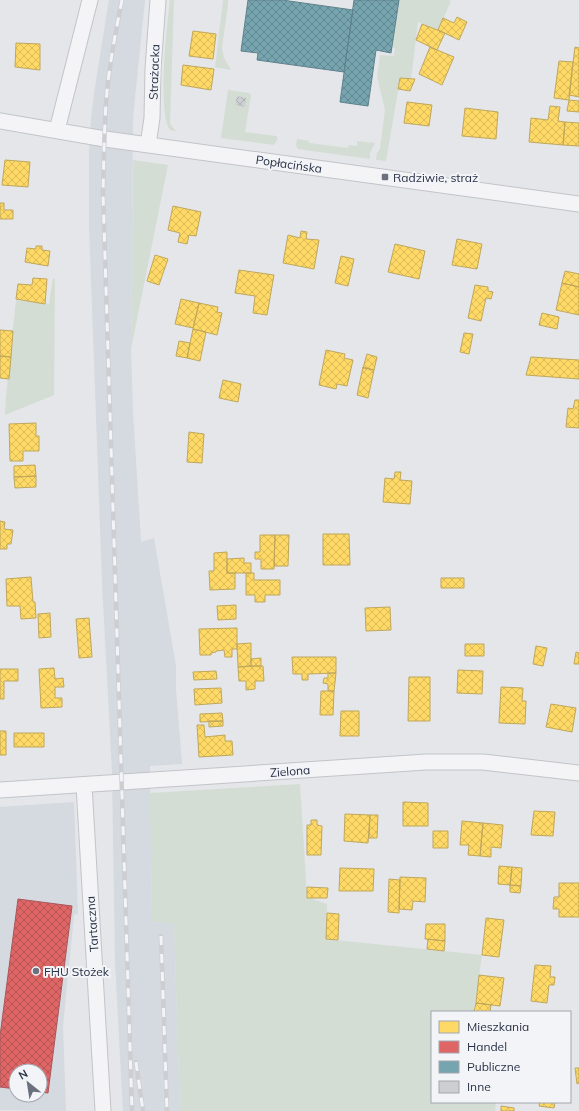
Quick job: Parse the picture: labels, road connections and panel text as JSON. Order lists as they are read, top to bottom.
{
  "streets": {
    "street": [
      "Strażacka",
      "Popłacińska",
      "Zielona",
      "Tartaczna"
    ]
  },
  "crossings": [
    ["Strażacka", "Popłacińska"],
    ["Zielona", "Tartaczna"]
  ],
  "places": {
    "transit": ["Radziwie, straż"],
    "other": ["FHU Stożek"]
  },
  "legend": [
    "Mieszkania",
    "Handel",
    "Publiczne",
    "Inne"
  ],
  "north": "top left"
}
